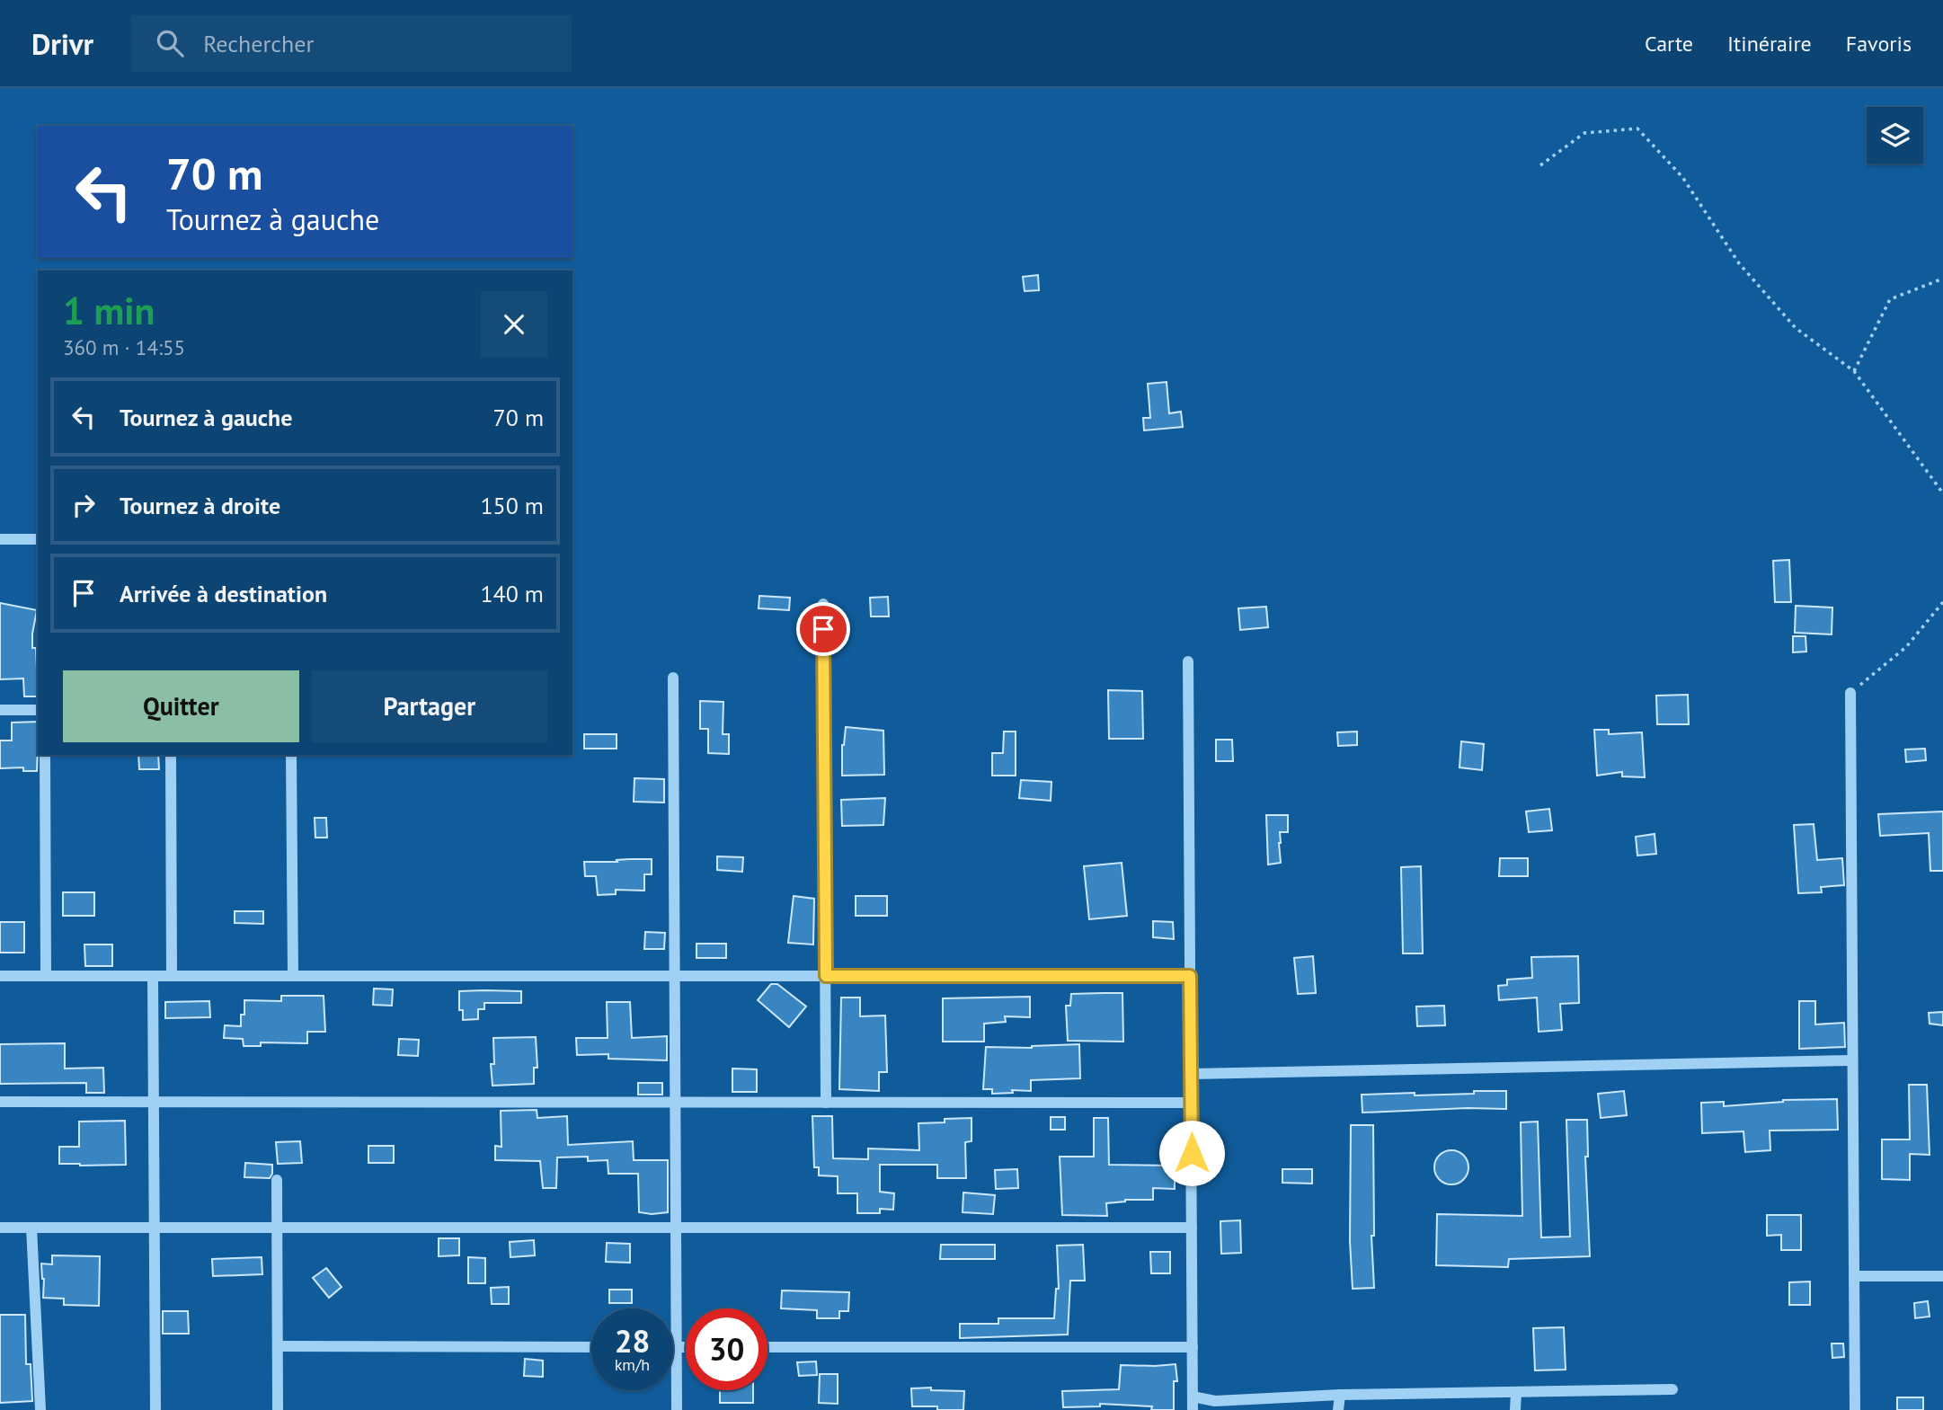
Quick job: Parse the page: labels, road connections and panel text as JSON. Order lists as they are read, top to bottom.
{
  "page": {
    "header": "Drivr",
    "search": "Rechercher",
    "nav": ["Carte", "Itinéraire", "Favoris"],
    "turn": ["70 m", "Tournez à gauche"],
    "heading": ["1 min", "360 m · 14:55"],
    "list": [
      {
        "name": "Tournez à gauche",
        "value": "70 m"
      },
      {
        "name": "Tournez à droite",
        "value": "150 m"
      },
      {
        "name": "Arrivée à destination",
        "value": "140 m"
      }
    ],
    "buttons": ["Quitter", "Partager"],
    "speed": "28 km/h",
    "limit": "30"
  }
}
